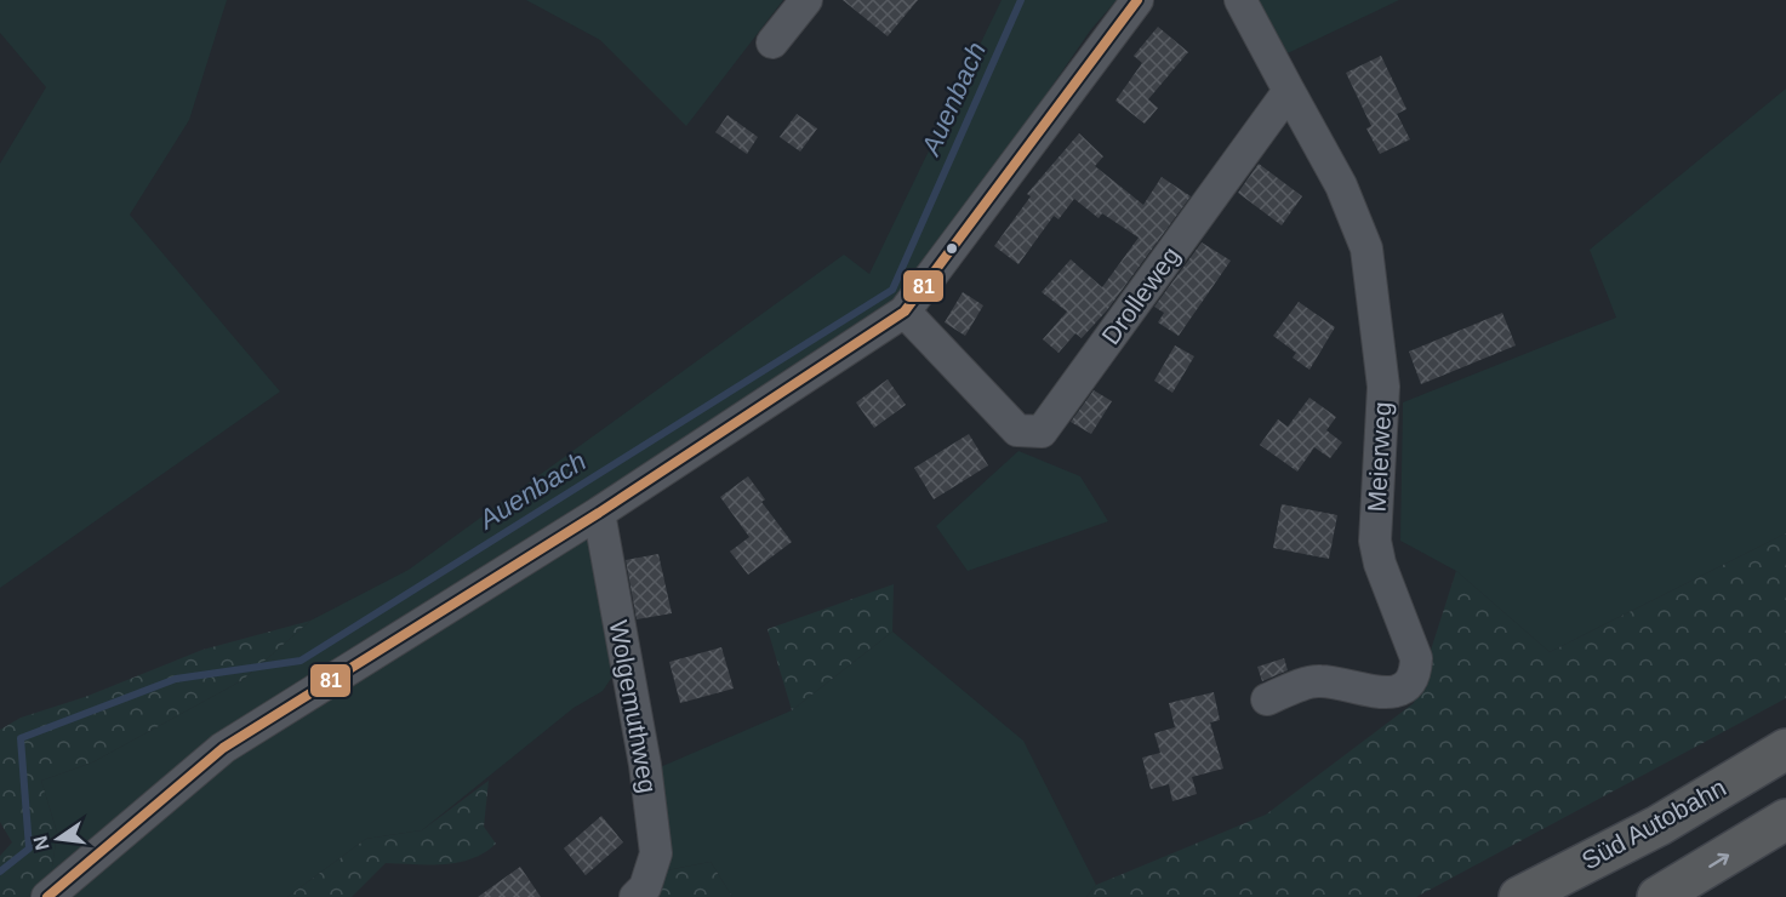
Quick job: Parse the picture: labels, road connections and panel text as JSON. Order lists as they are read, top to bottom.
{
  "streets": {
    "highway": ["Süd Autobahn"],
    "street": ["Drolleweg", "Meierweg", "Wolgemuthweg"]
  },
  "crossings": [
    ["Drolleweg", "Meierweg"]
  ],
  "water": ["Auenbach"],
  "lines": ["transit line 81"],
  "north": "left"
}
